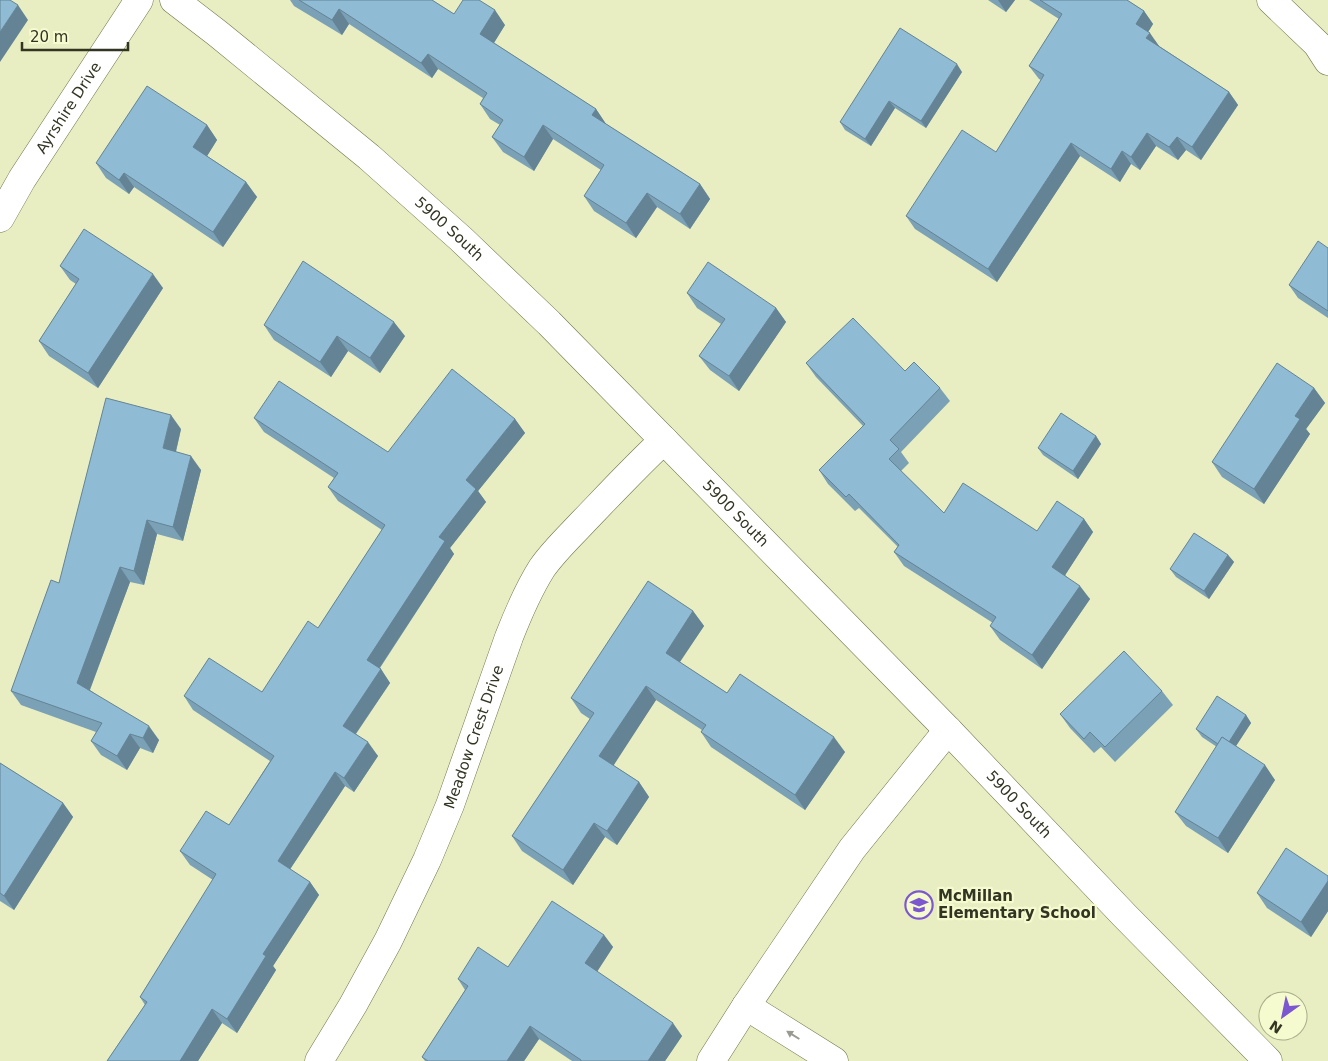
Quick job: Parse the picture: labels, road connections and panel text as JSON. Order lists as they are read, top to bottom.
{
  "streets": {
    "main road": ["Ayrshire Drive", "5900 South", "Meadow Crest Drive"]
  },
  "crossings": [
    ["5900 South", "Meadow Crest Drive"]
  ],
  "places": {
    "school or university": ["McMillan Elementary School"]
  },
  "scale_bar": "20 m",
  "north": "bottom left"
}
